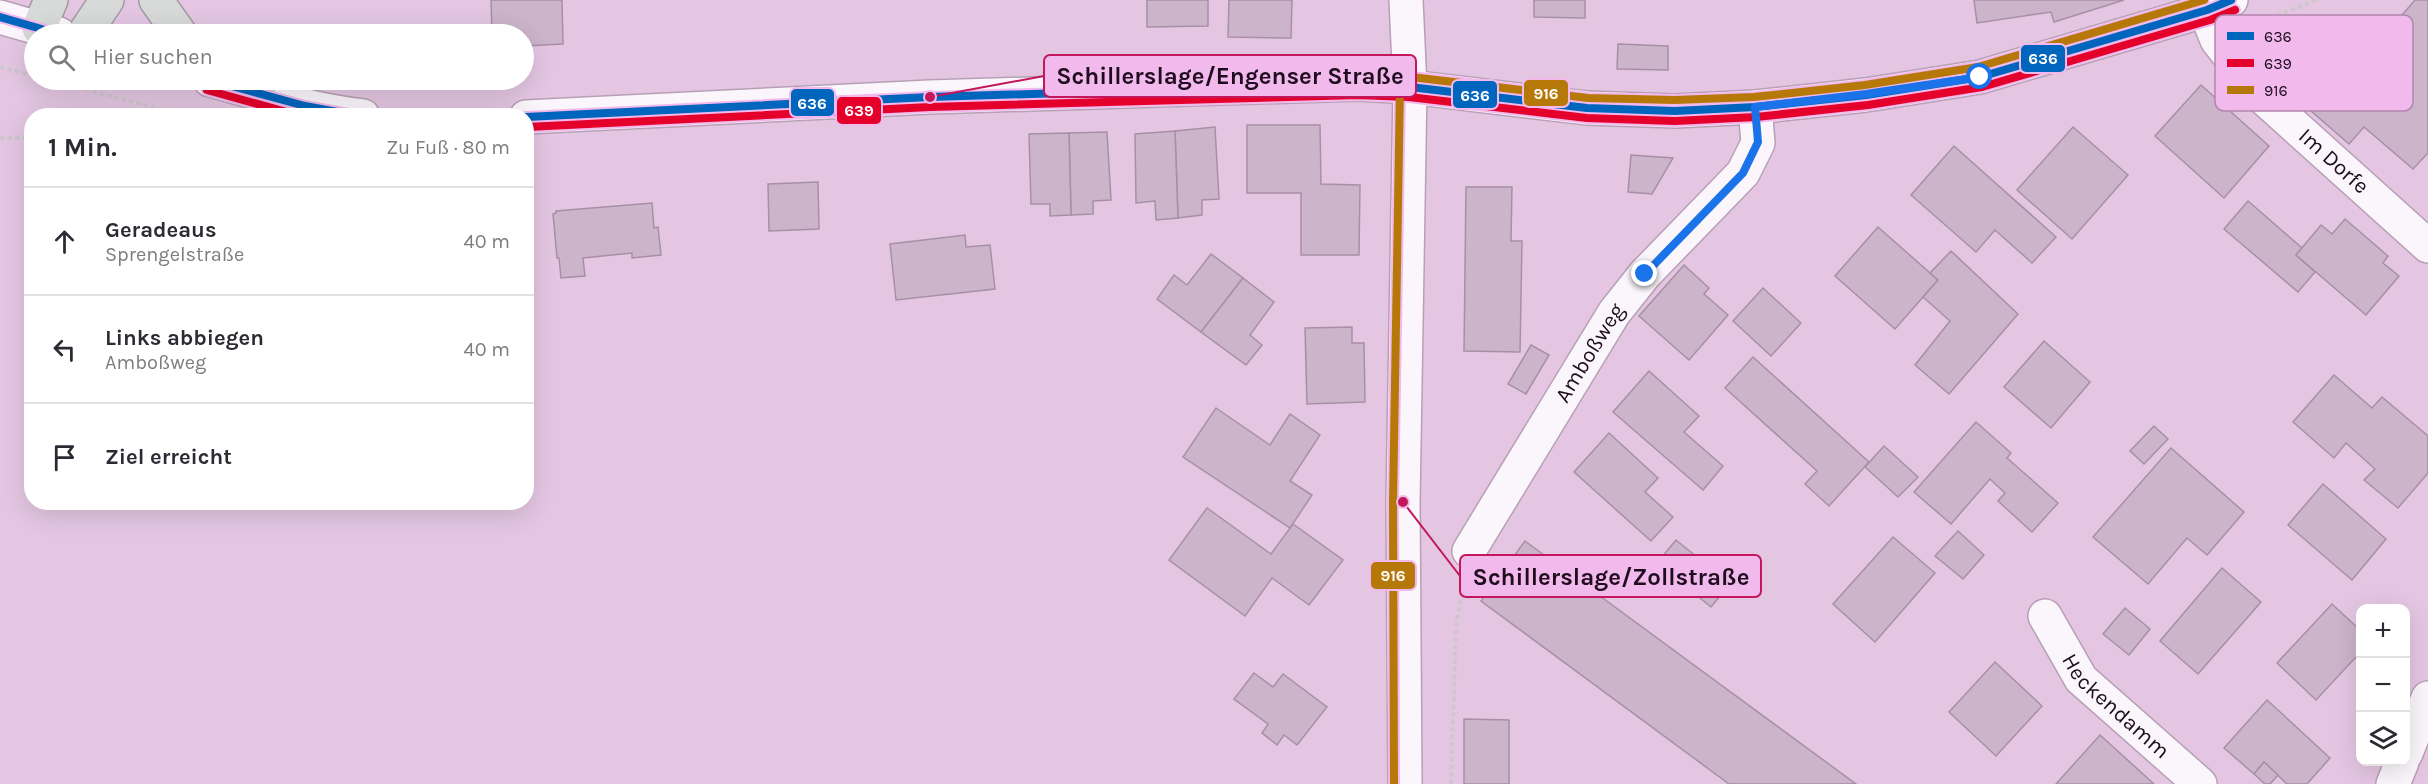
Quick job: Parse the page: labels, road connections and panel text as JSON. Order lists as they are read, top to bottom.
{
  "streets": {
    "street": ["Im Dorfe", "Amboßweg", "Heckendamm"]
  },
  "places": ["Schillerslage/Engenser Straße", "Schillerslage/Zollstraße"],
  "lines": ["transit line 636", "transit line 916", "transit line 639"],
  "legend": ["636", "639", "916"],
  "page": {
    "search": "Hier suchen",
    "heading": ["1 Min.", "Zu Fuß · 80 m"],
    "list": [
      ["Geradeaus", "Sprengelstraße", "40 m"],
      ["Links abbiegen", "Amboßweg", "40 m"],
      "Ziel erreicht"
    ],
    "map_buttons": ["+", "−"]
  }
}
